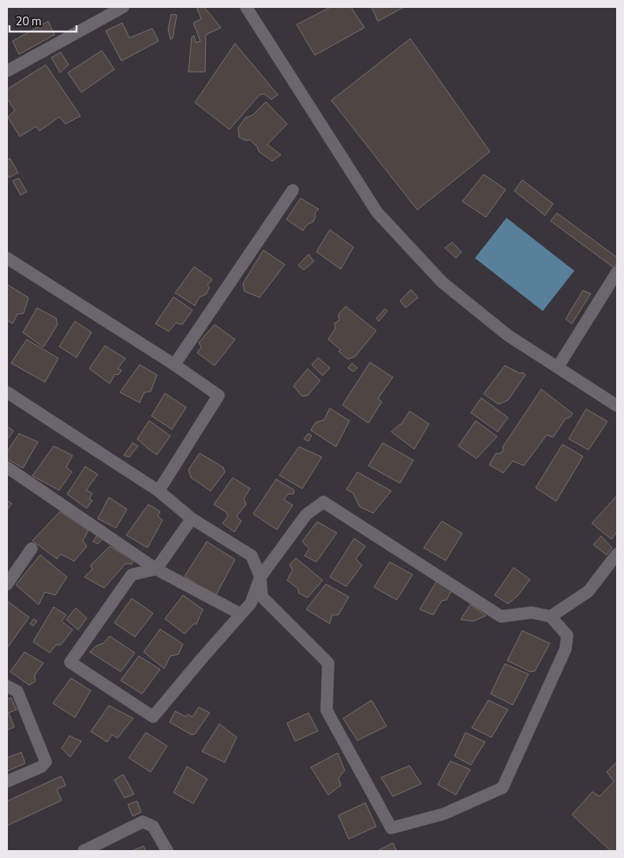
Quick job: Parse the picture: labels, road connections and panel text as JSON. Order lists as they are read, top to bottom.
{
  "scale_bar": "20 m"
}
